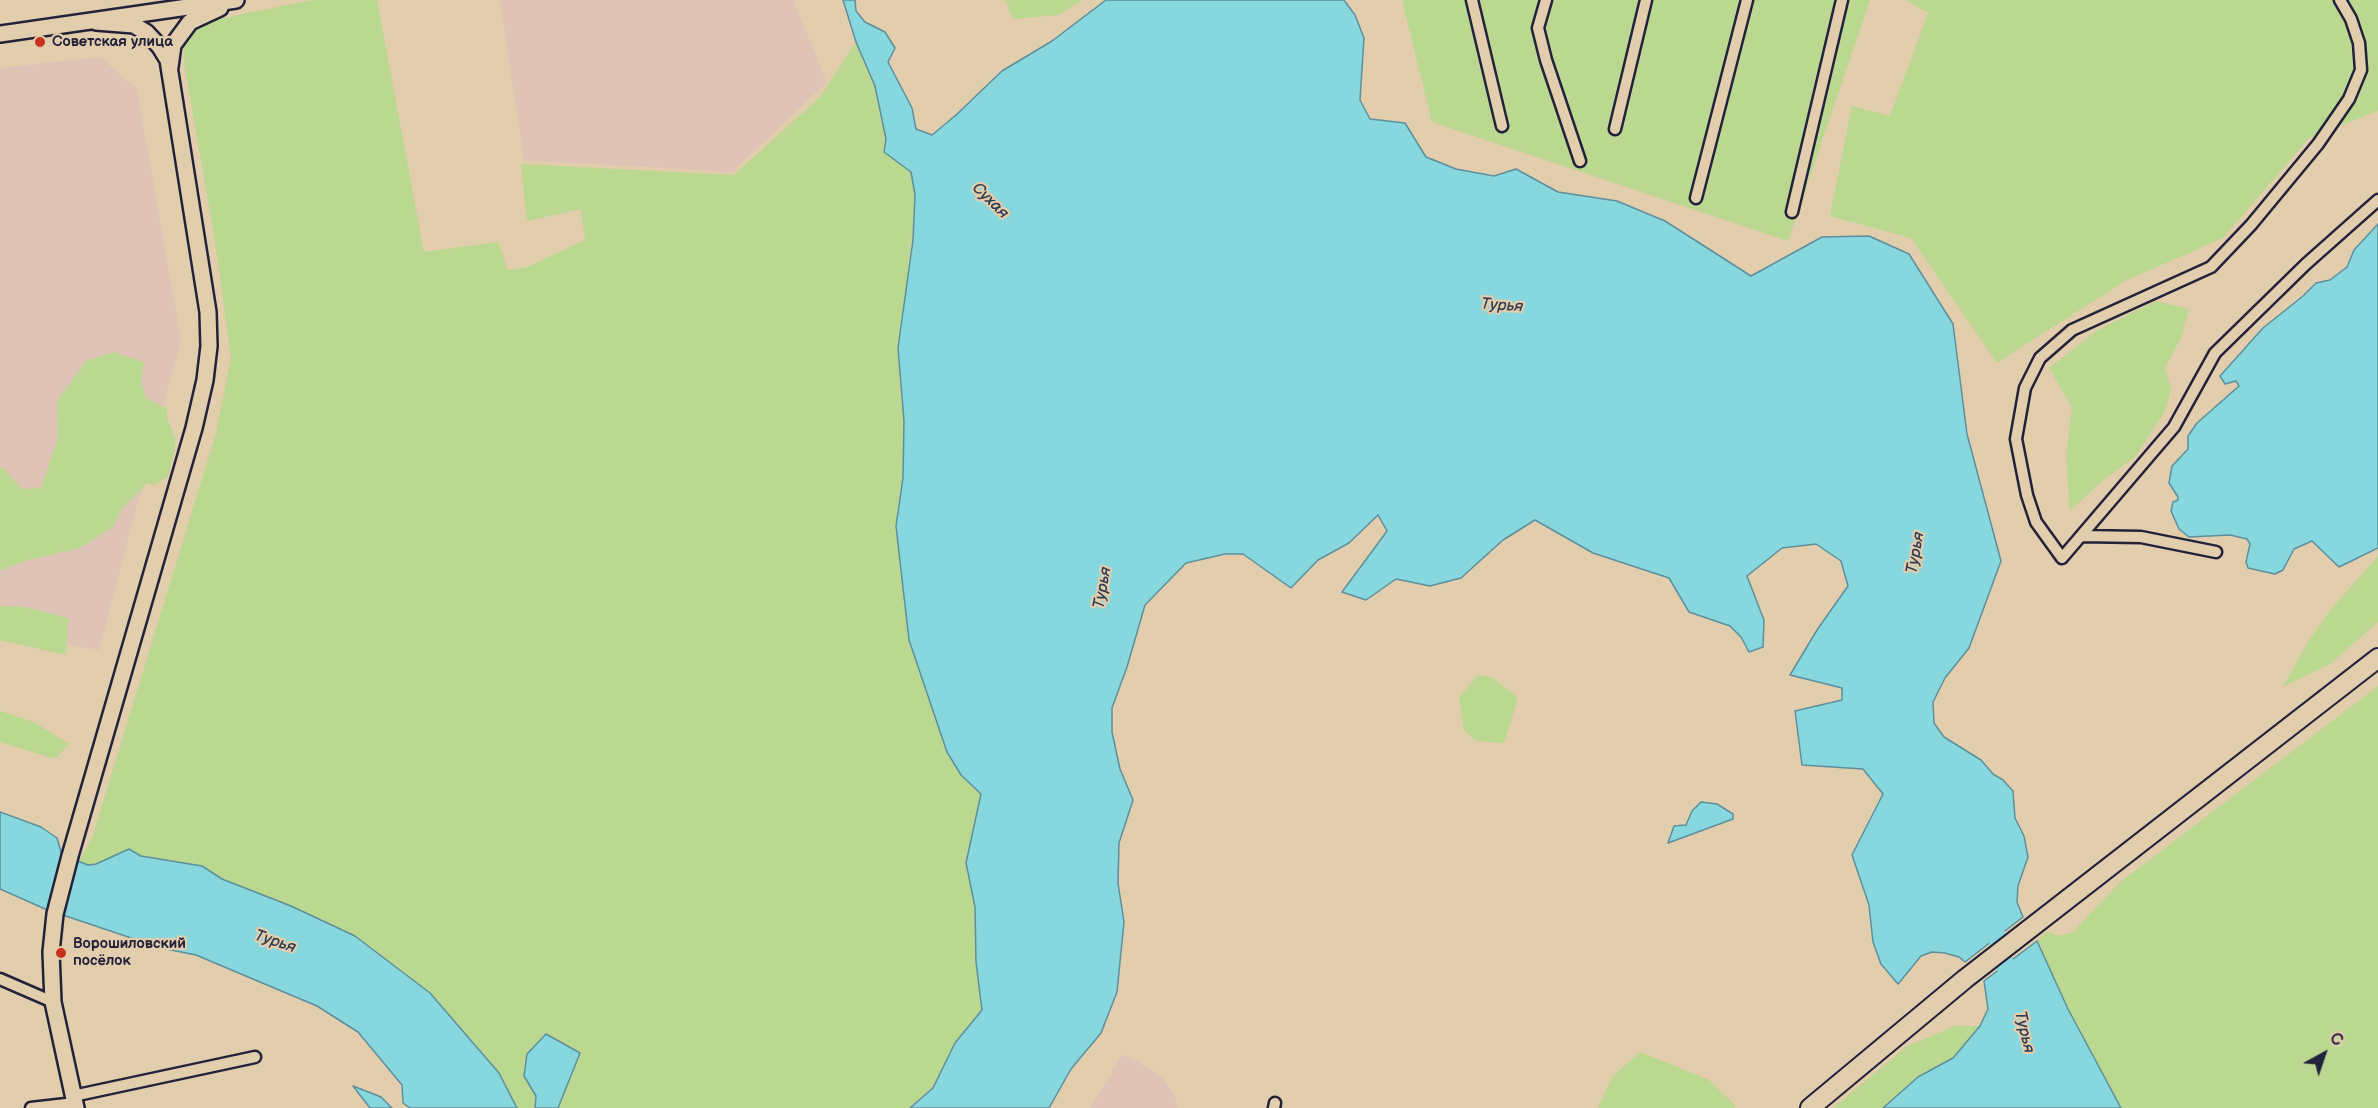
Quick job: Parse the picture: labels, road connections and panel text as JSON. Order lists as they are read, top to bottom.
{
  "water": ["Сухая", "Турья"],
  "places": ["Советская улица", "Ворошиловский посёлок"],
  "north": "top right"
}
